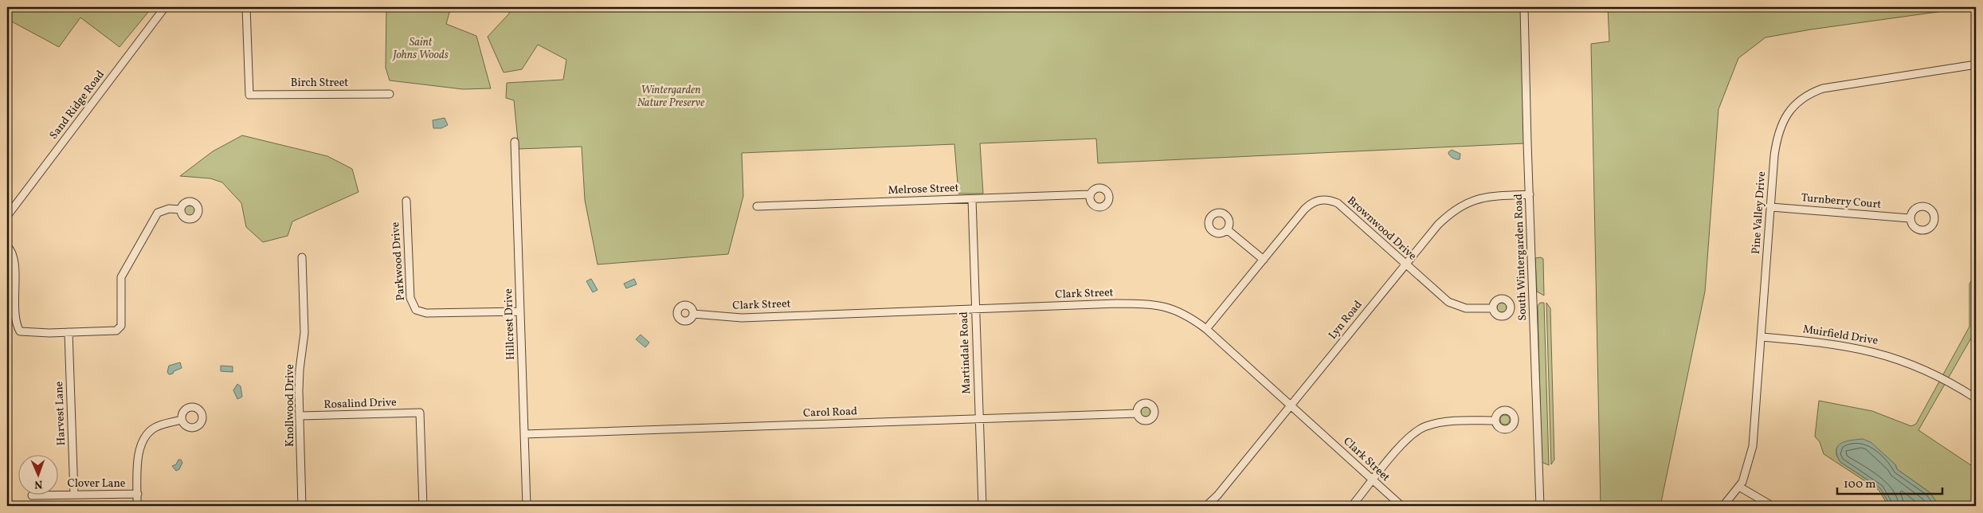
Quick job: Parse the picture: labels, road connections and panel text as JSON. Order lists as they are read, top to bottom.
{
  "streets": {
    "street": [
      "Birch Street",
      "Sand Ridge Road",
      "Melrose Street",
      "Turnberry Court",
      "Pine Valley Drive",
      "Brownwood Drive",
      "South Wintergarden Road",
      "Parkwood Drive",
      "Clark Street",
      "Lyn Road",
      "Hillcrest Drive",
      "Muirfield Drive",
      "Martindale Road",
      "Rosalind Drive",
      "Knollwood Drive",
      "Carol Road",
      "Harvest Lane",
      "Clover Lane"
    ]
  },
  "crossings": [
    ["Melrose Street", "Martindale Road"],
    ["Turnberry Court", "Pine Valley Drive"],
    ["Pine Valley Drive", "Muirfield Drive"],
    ["Brownwood Drive", "Clark Street"],
    ["Brownwood Drive", "Lyn Road"],
    ["South Wintergarden Road", "Lyn Road"],
    ["Parkwood Drive", "Hillcrest Drive"],
    ["Clark Street", "Lyn Road"],
    ["Clark Street", "Martindale Road"],
    ["Hillcrest Drive", "Carol Road"],
    ["Martindale Road", "Carol Road"],
    ["Rosalind Drive", "Knollwood Drive"],
    ["Harvest Lane", "Clover Lane"]
  ],
  "parks": ["Saint Johns Woods", "Wintergarden Nature Preserve"],
  "scale_bar": "100 m",
  "north": "bottom"
}
